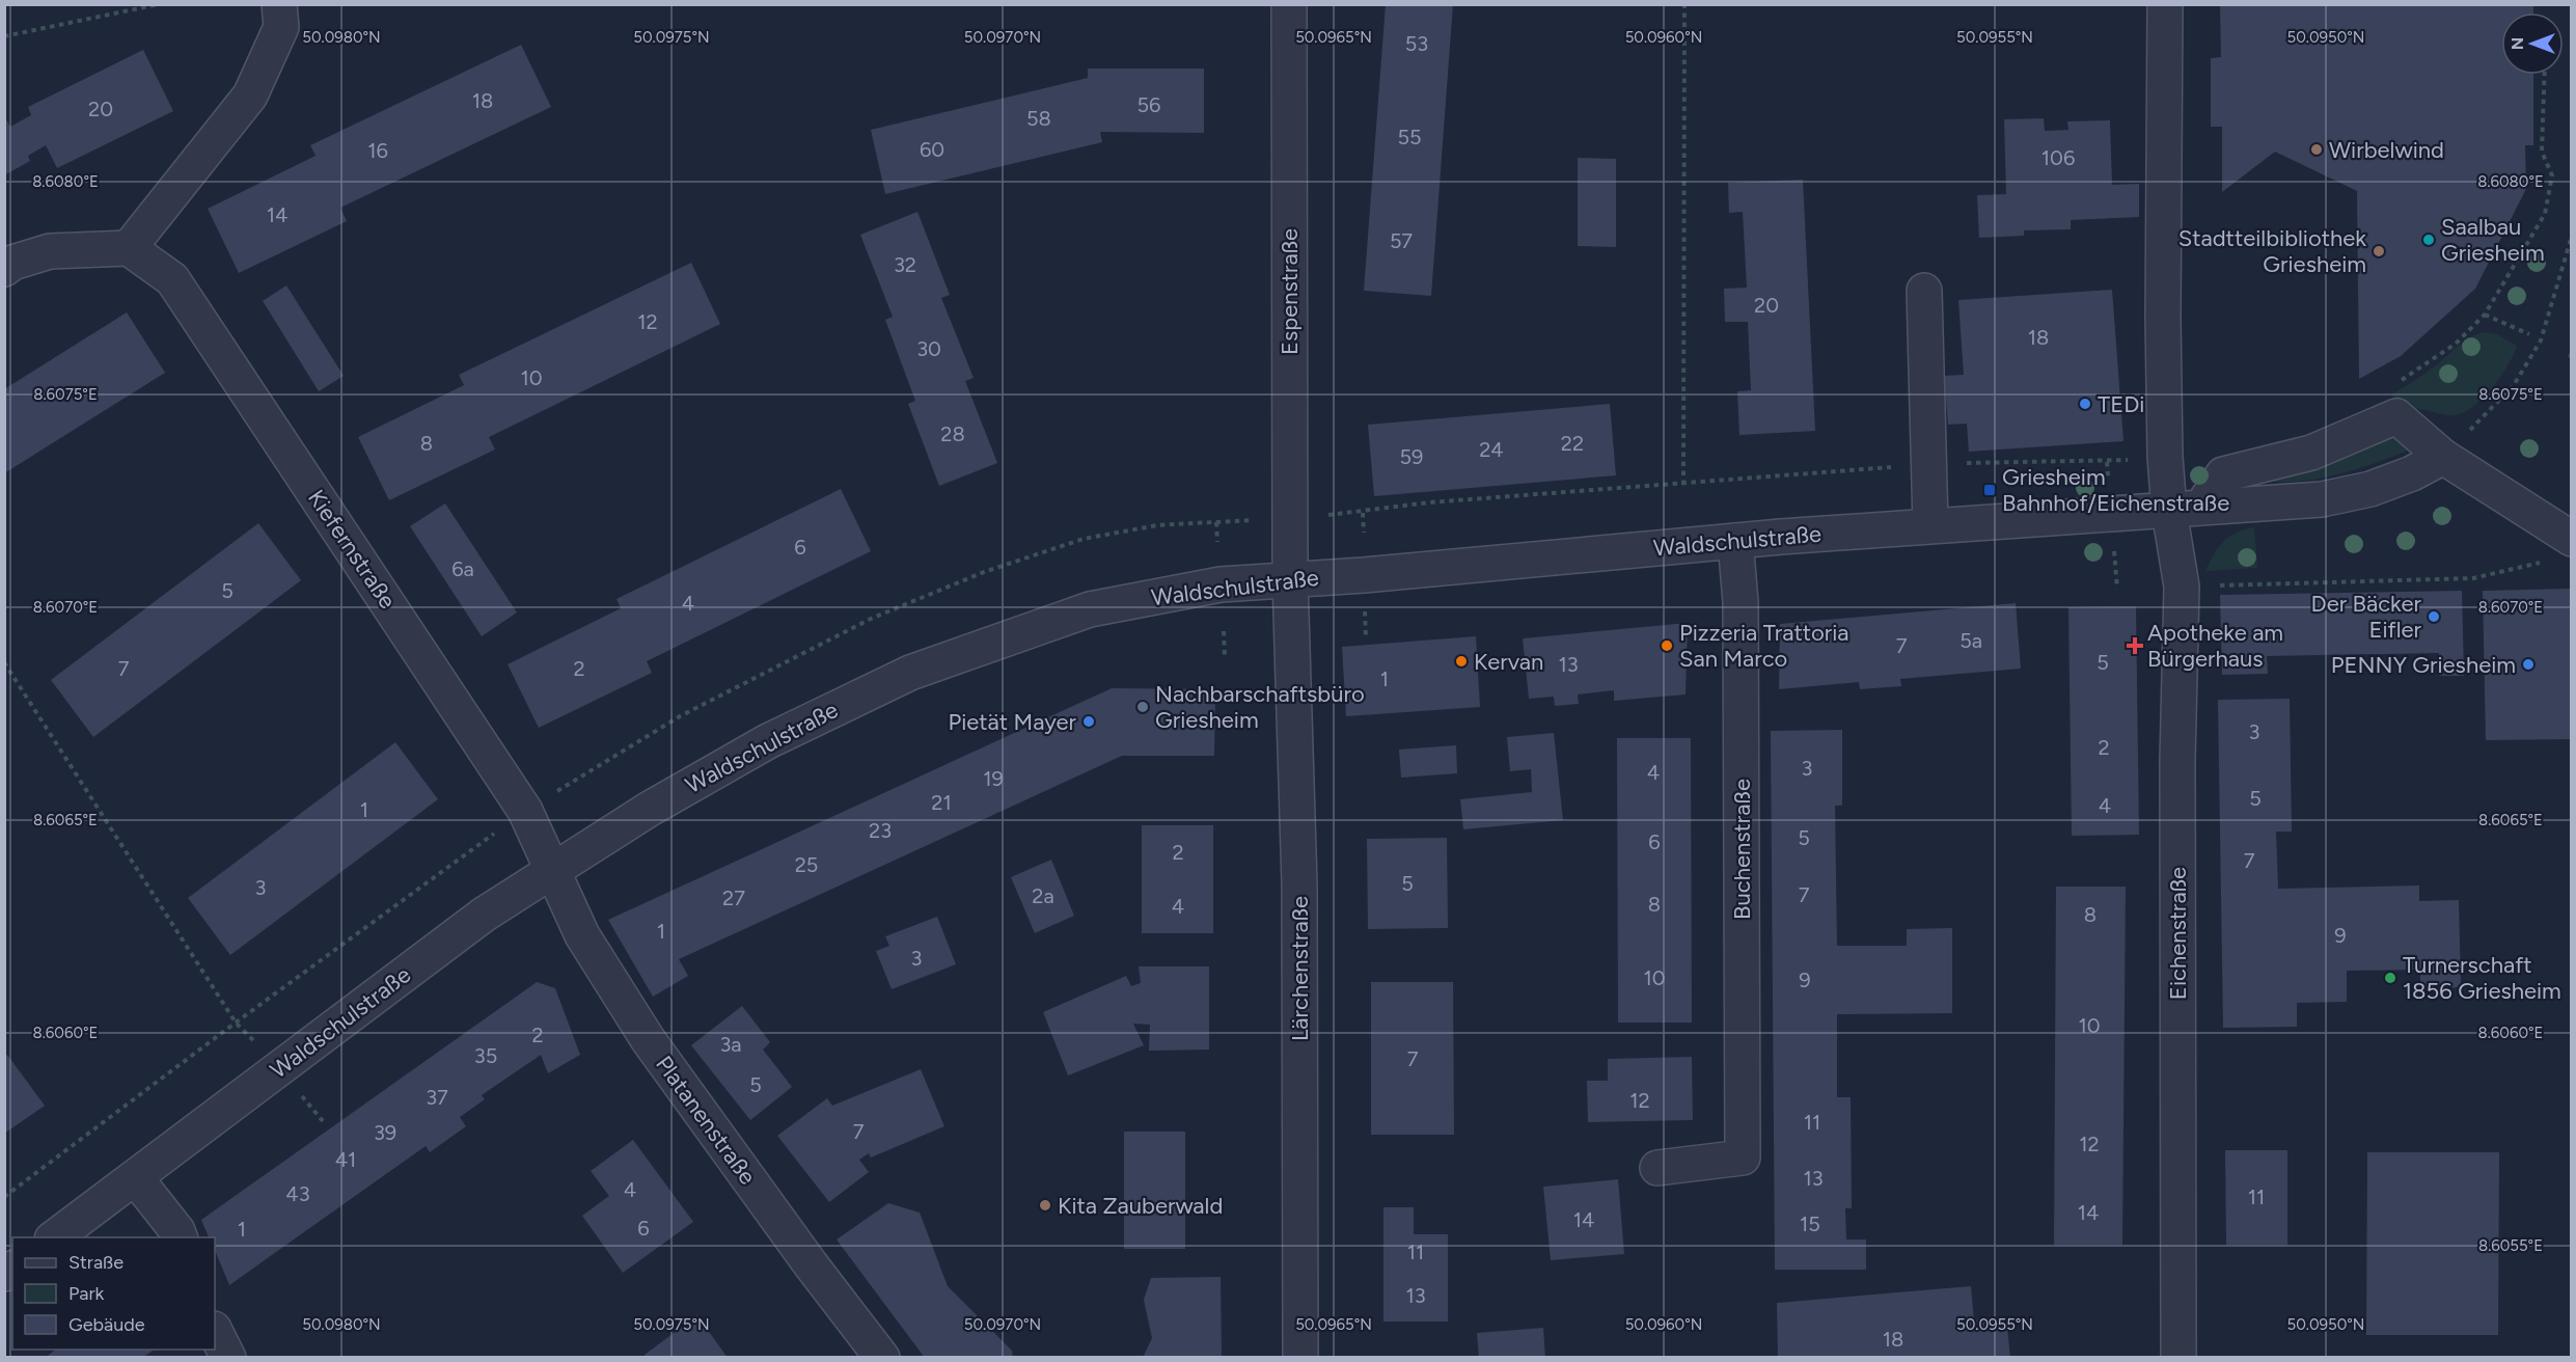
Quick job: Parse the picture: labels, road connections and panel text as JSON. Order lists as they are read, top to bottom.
{
  "streets": {
    "street": [
      "Espenstraße",
      "Waldschulstraße",
      "Kiefernstraße",
      "Buchenstraße",
      "Eichenstraße",
      "Lärchenstraße",
      "Platanenstraße"
    ]
  },
  "crossings": [
    ["Espenstraße", "Waldschulstraße"],
    ["Espenstraße", "Lärchenstraße"],
    ["Waldschulstraße", "Kiefernstraße"],
    ["Waldschulstraße", "Buchenstraße"],
    ["Waldschulstraße", "Eichenstraße"],
    ["Waldschulstraße", "Lärchenstraße"],
    ["Waldschulstraße", "Platanenstraße"],
    ["Kiefernstraße", "Platanenstraße"]
  ],
  "places": {
    "other": [
      "Wirbelwind",
      "Saalbau Griesheim",
      "Stadtteilbibliothek Griesheim",
      "TEDi",
      "Der Bäcker Eifler",
      "Pizzeria Trattoria San Marco",
      "Kervan",
      "PENNY Griesheim",
      "Nachbarschaftsbüro Griesheim",
      "Pietät Mayer",
      "Turnerschaft 1856 Griesheim",
      "Kita Zauberwald"
    ],
    "transit": ["Griesheim Bahnhof/Eichenstraße"],
    "health": ["Apotheke am Bürgerhaus"]
  },
  "house_numbers": [
    "53",
    "18",
    "56",
    "20",
    "58",
    "55",
    "60",
    "16",
    "106",
    "14",
    "57",
    "32",
    "20",
    "12",
    "18",
    "30",
    "10",
    "28",
    "8",
    "22",
    "24",
    "59",
    "6",
    "6a",
    "5",
    "4",
    "5a",
    "7",
    "5",
    "13",
    "7",
    "2",
    "1",
    "3",
    "2",
    "3",
    "4",
    "19",
    "5",
    "21",
    "4",
    "1",
    "23",
    "5",
    "6",
    "2",
    "7",
    "25",
    "5",
    "3",
    "7",
    "2a",
    "27",
    "8",
    "4",
    "8",
    "1",
    "9",
    "3",
    "10",
    "9",
    "10",
    "2",
    "3a",
    "35",
    "7",
    "5",
    "37",
    "12",
    "11",
    "7",
    "39",
    "12",
    "41",
    "13",
    "4",
    "43",
    "11",
    "14",
    "14",
    "15",
    "6",
    "1",
    "11",
    "13",
    "18"
  ],
  "legend": ["Straße", "Park", "Gebäude"],
  "north": "left",
  "coordinates": [
    "50.0980°N",
    "50.0975°N",
    "50.0970°N",
    "50.0965°N",
    "50.0960°N",
    "50.0955°N",
    "50.0950°N",
    "8.6080°E",
    "8.6075°E",
    "8.6070°E",
    "8.6065°E",
    "8.6060°E",
    "8.6055°E"
  ]
}
